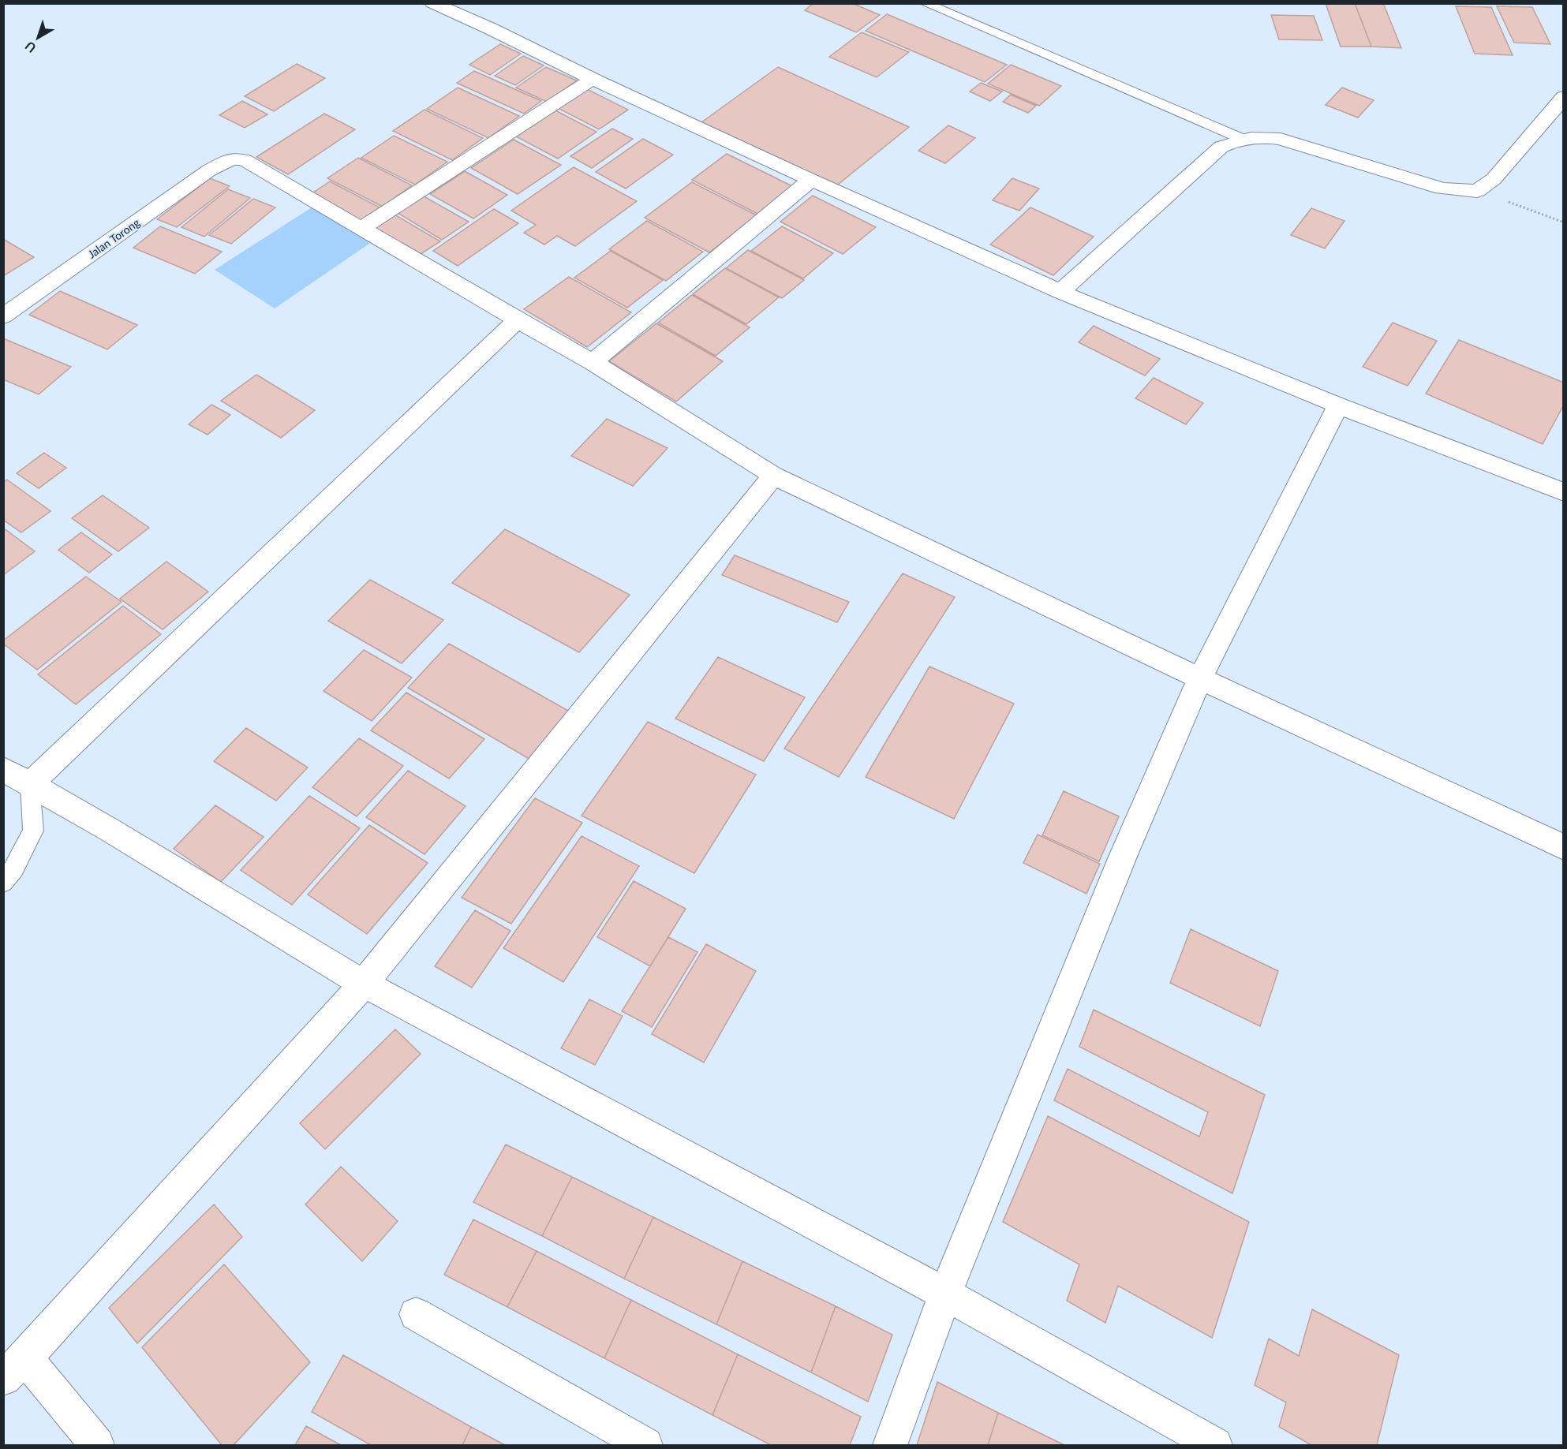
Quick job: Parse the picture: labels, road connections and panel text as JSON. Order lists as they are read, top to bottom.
{
  "streets": {
    "street": ["Jalan Torong"]
  },
  "north": "bottom left"
}
